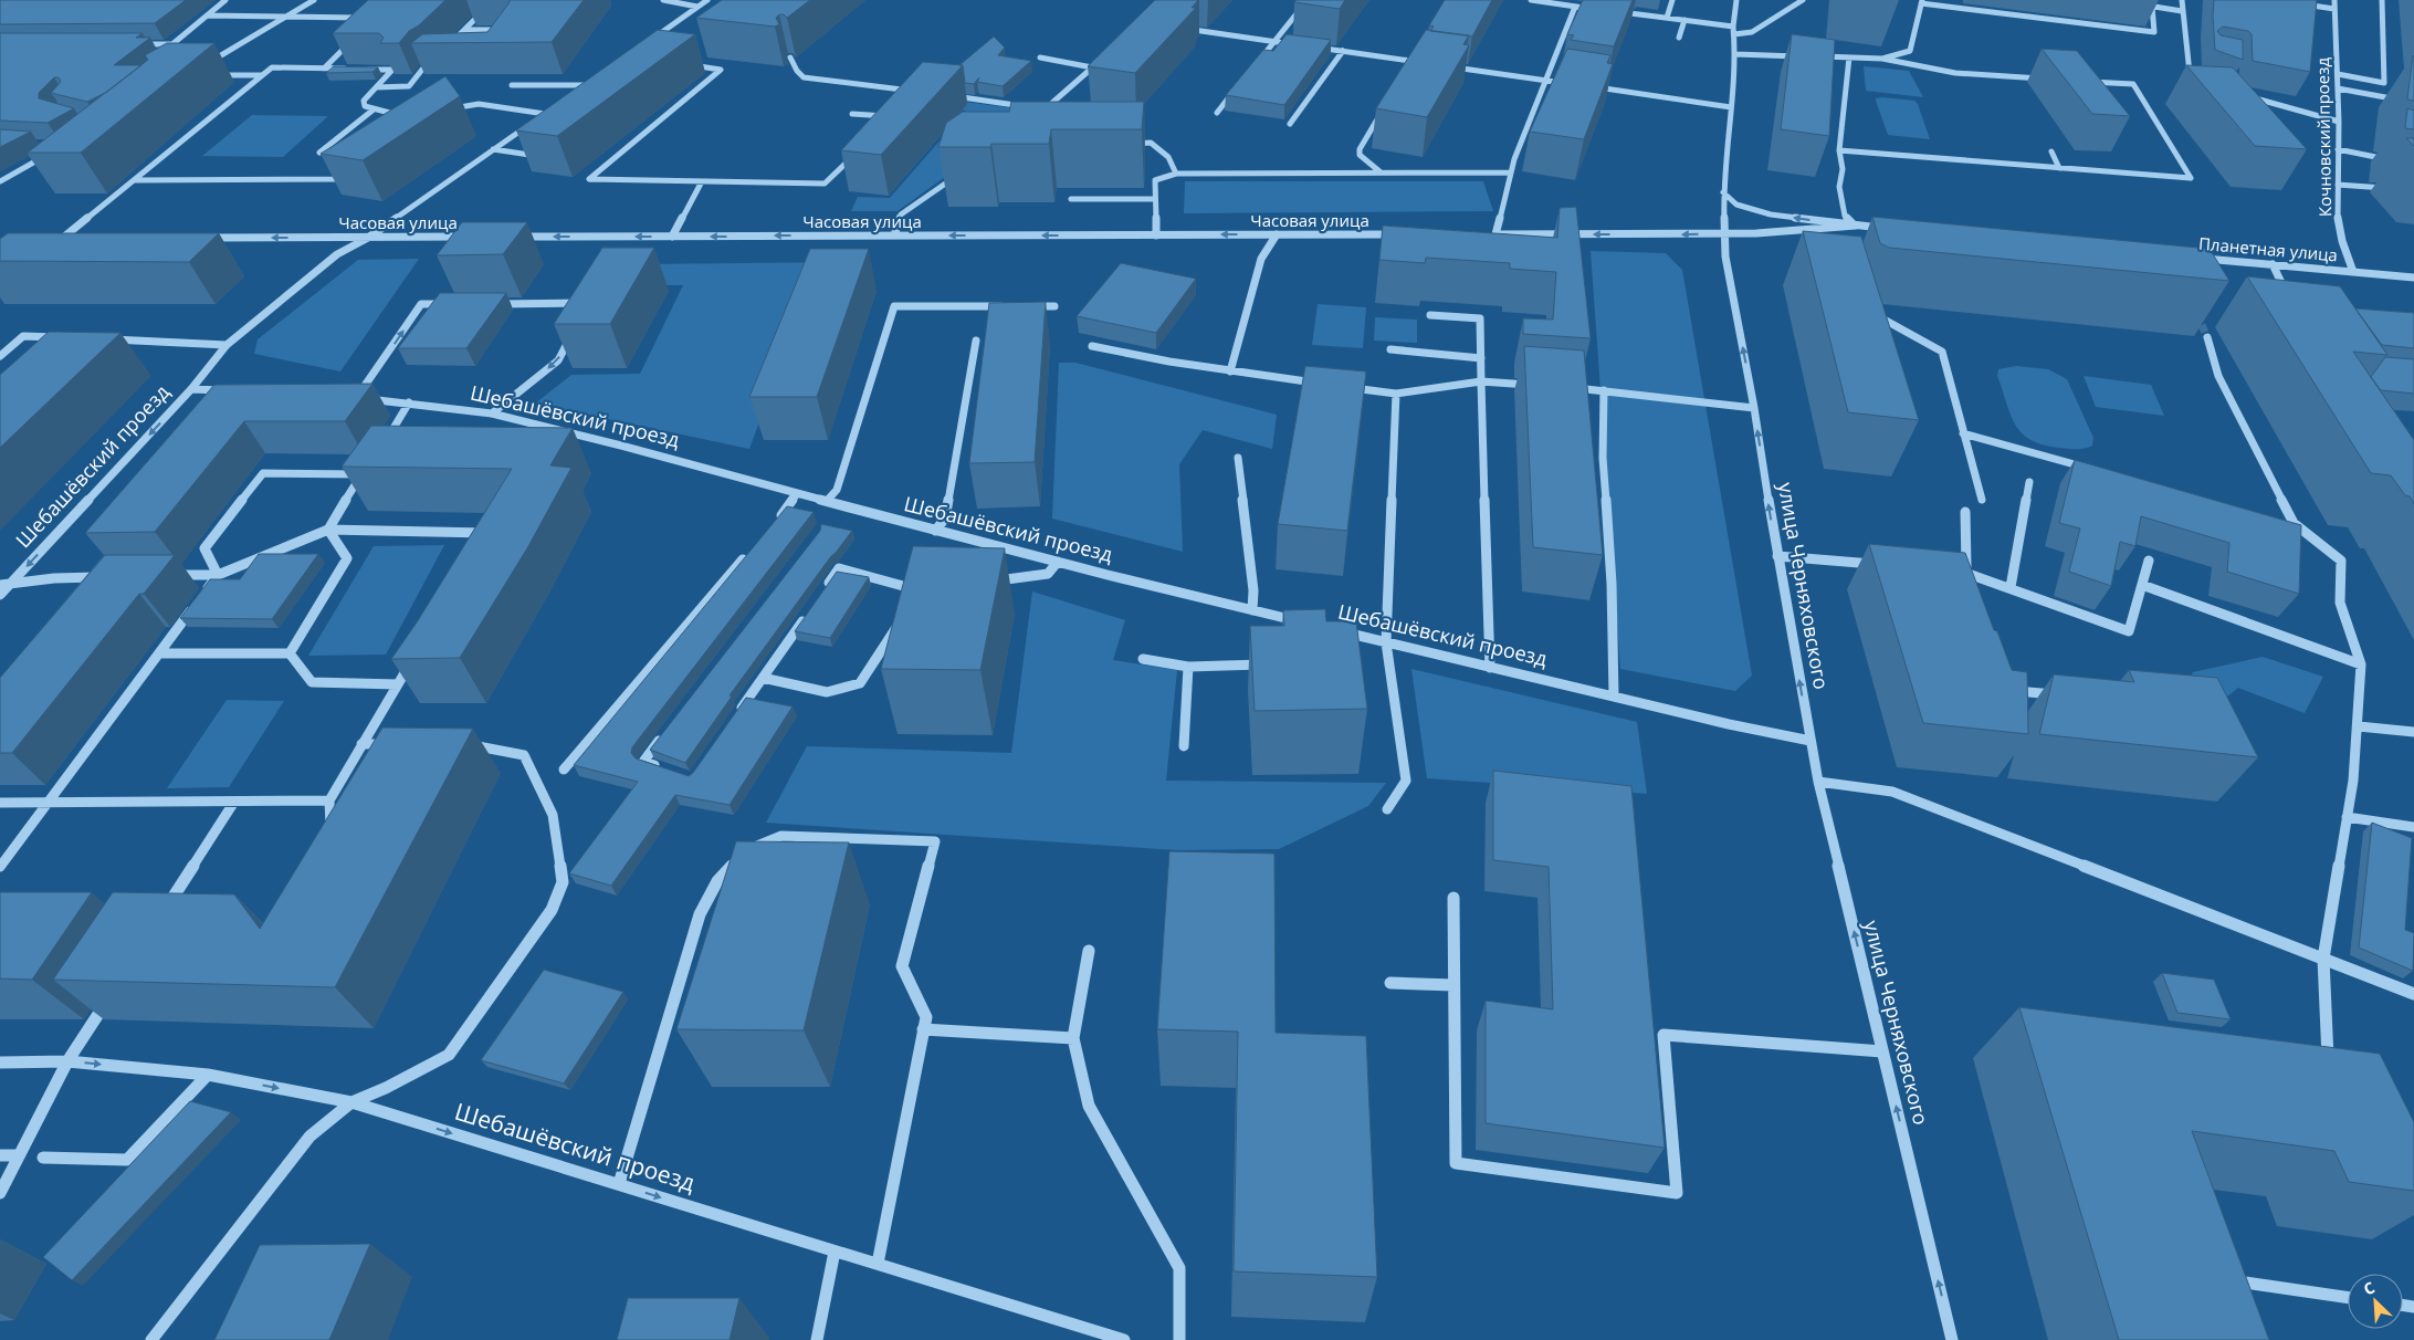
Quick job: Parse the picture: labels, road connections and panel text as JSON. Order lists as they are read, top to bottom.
{
  "streets": {
    "street": [
      "Кочновский проезд",
      "Часовая улица",
      "Планетная улица",
      "Шебашёвский проезд",
      "улица Черняховского"
    ]
  },
  "crossings": [
    ["Кочновский проезд", "Планетная улица"],
    ["Часовая улица", "Шебашёвский проезд"],
    ["Шебашёвский проезд", "улица Черняховского"]
  ],
  "one_way": ["улица Черняховского"],
  "north": "top left"
}
